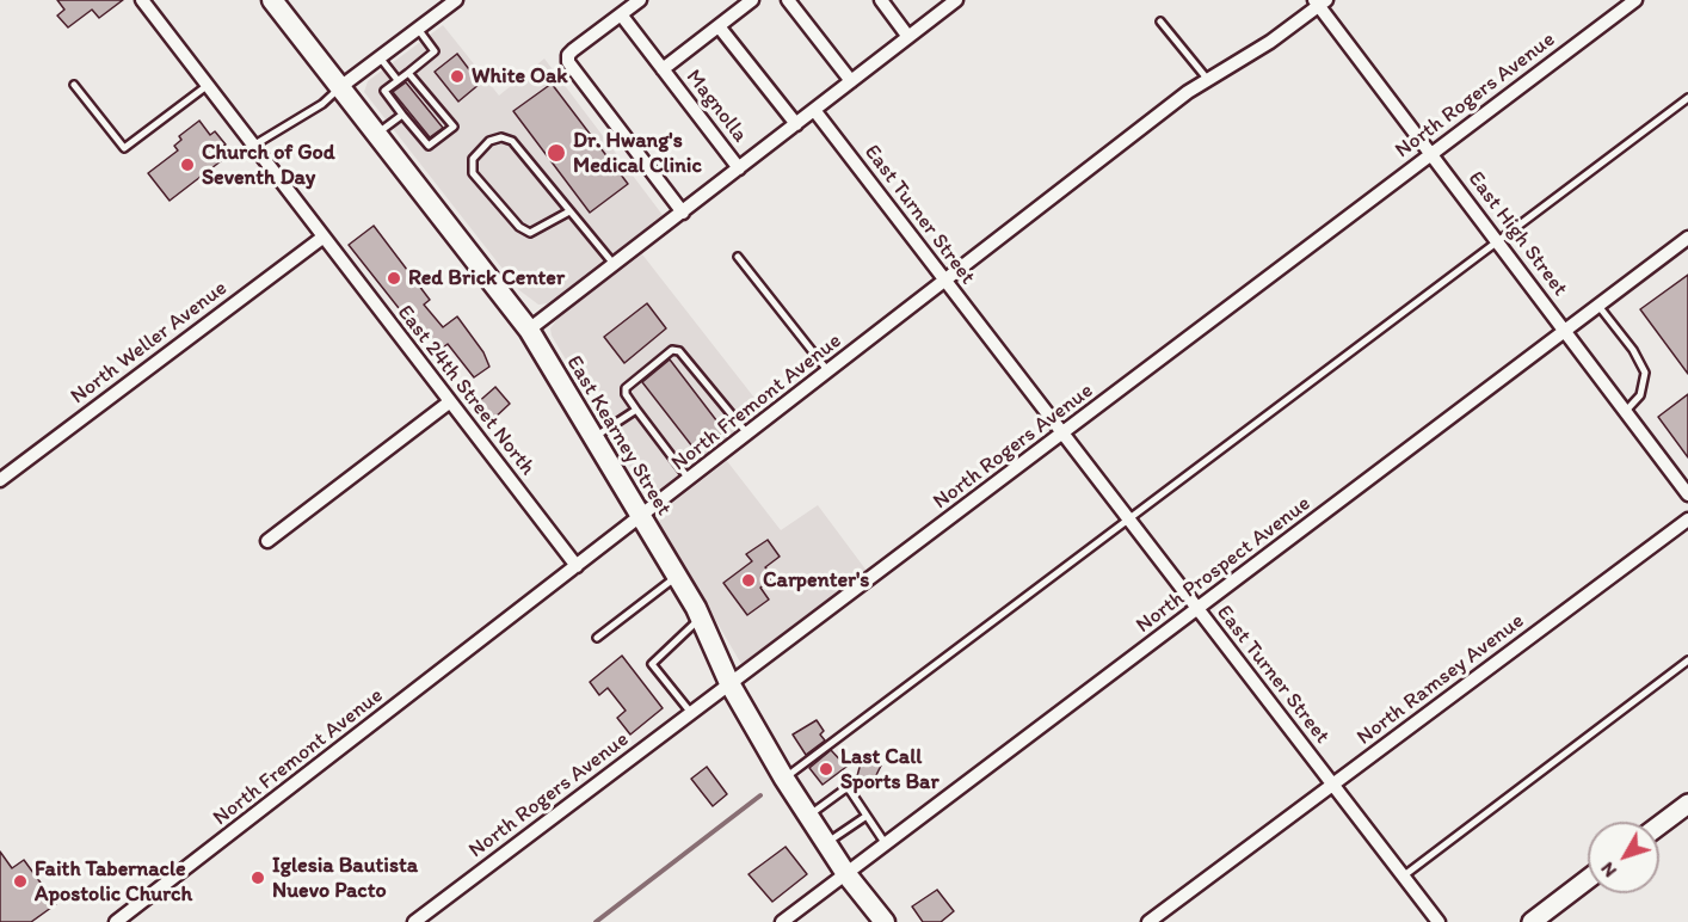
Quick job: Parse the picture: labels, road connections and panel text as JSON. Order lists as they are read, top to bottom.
{
  "streets": {
    "main road": ["East Kearney Street"],
    "street": [
      "North Rogers Avenue",
      "Magnolla",
      "East Turner Street",
      "East High Street",
      "North Weller Avenue",
      "East 24th Street North",
      "North Fremont Avenue",
      "North Prospect Avenue",
      "North Ramsey Avenue"
    ]
  },
  "crossings": [
    ["North Rogers Avenue", "East Turner Street"],
    ["North Rogers Avenue", "East High Street"],
    ["North Rogers Avenue", "East Kearney Street"],
    ["East Turner Street", "North Fremont Avenue"],
    ["East Turner Street", "North Prospect Avenue"],
    ["East Turner Street", "North Ramsey Avenue"],
    ["East High Street", "North Fremont Avenue"],
    ["East High Street", "North Prospect Avenue"],
    ["North Weller Avenue", "East 24th Street North"],
    ["East 24th Street North", "North Fremont Avenue"],
    ["North Fremont Avenue", "East Kearney Street"],
    ["East Kearney Street", "North Prospect Avenue"]
  ],
  "places": [
    "White Oak",
    "Dr. Hwang's Medical Clinic",
    "Church of God Seventh Day",
    "Red Brick Center",
    "Carpenter's",
    "Last Call Sports Bar",
    "Iglesia Bautista Nuevo Pacto",
    "Faith Tabernacle Apostolic Church"
  ],
  "north": "bottom left"
}
